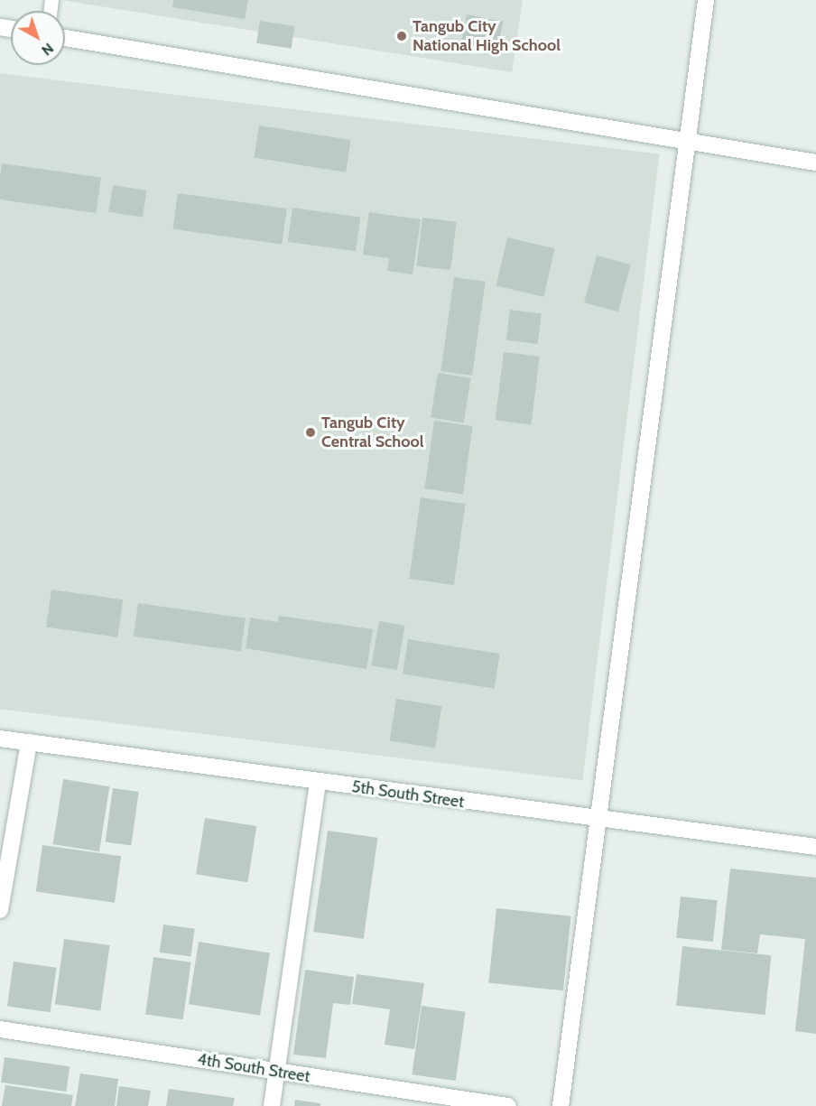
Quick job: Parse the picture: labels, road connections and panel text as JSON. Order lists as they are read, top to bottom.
{
  "streets": {
    "street": ["5th South Street", "4th South Street"]
  },
  "places": ["Tangub City National High School", "Tangub City Central School"],
  "north": "bottom right"
}
